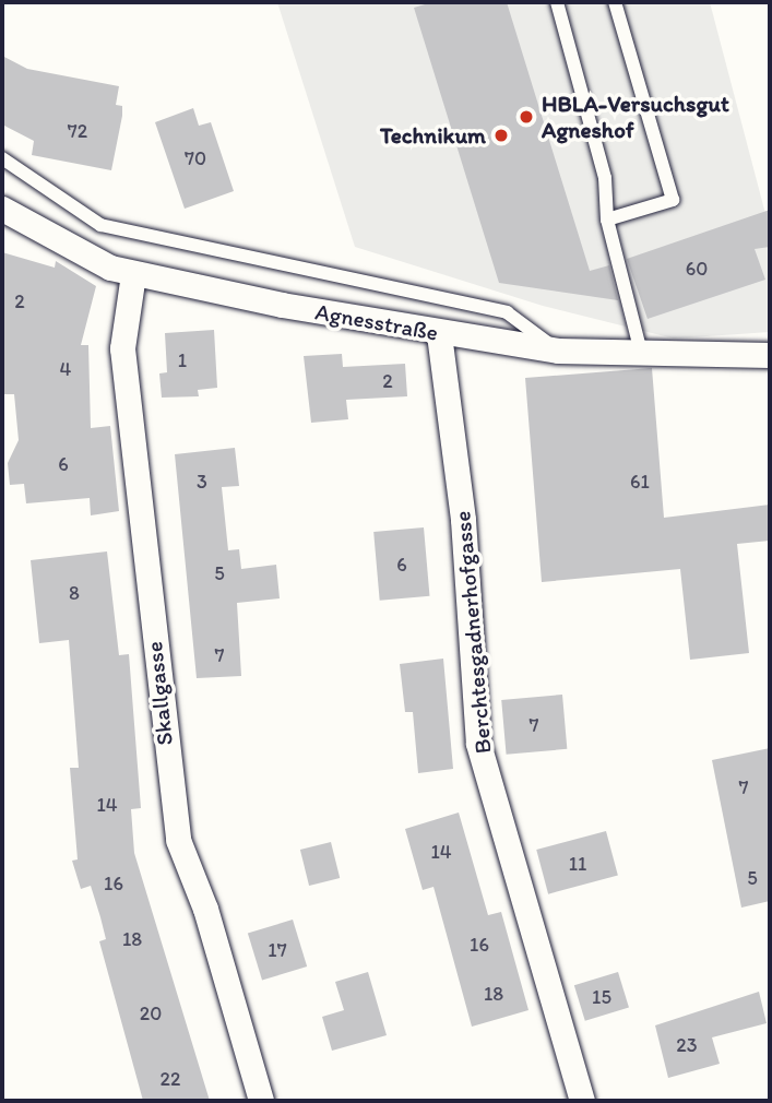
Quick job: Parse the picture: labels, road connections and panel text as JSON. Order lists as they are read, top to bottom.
{
  "streets": {
    "street": ["Agnesstraße", "Berchtesgadnerhofgasse", "Skallgasse"]
  },
  "crossings": [
    ["Agnesstraße", "Berchtesgadnerhofgasse"],
    ["Agnesstraße", "Skallgasse"]
  ],
  "places": ["HBLA-Versuchsgut Agneshof", "Technikum"],
  "house_numbers": [
    "72",
    "70",
    "60",
    "2",
    "1",
    "4",
    "2",
    "6",
    "3",
    "61",
    "6",
    "5",
    "8",
    "7",
    "7",
    "7",
    "14",
    "14",
    "11",
    "5",
    "16",
    "18",
    "16",
    "17",
    "18",
    "15",
    "20",
    "23",
    "22"
  ]
}
